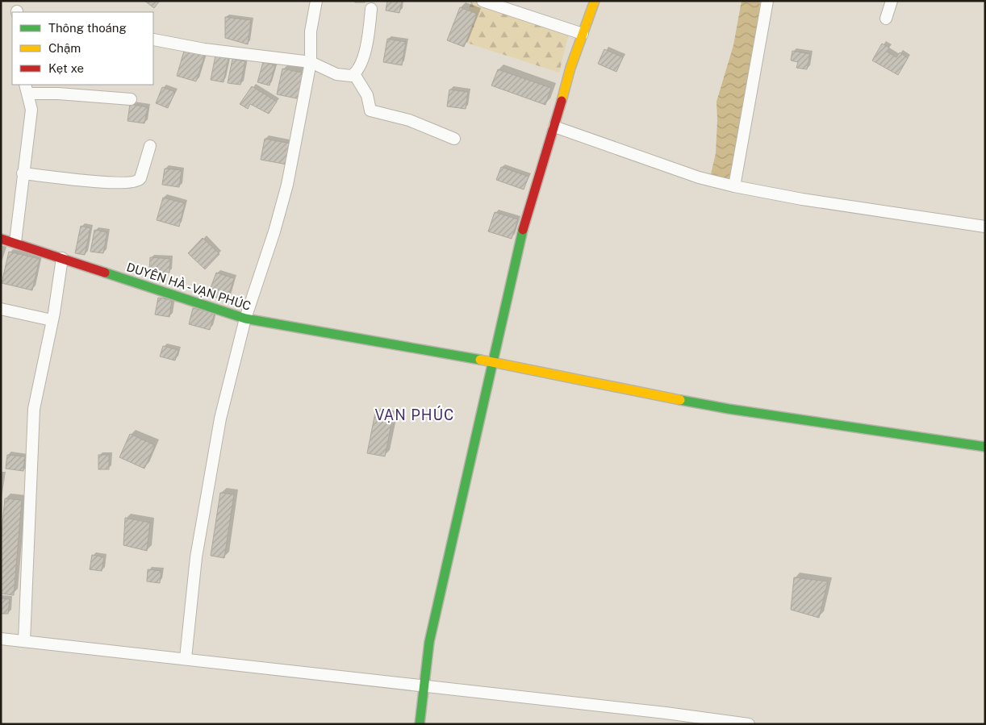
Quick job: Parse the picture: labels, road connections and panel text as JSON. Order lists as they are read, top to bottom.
{
  "streets": {
    "street": ["DUYÊN HÀ - VẠN PHÚC"]
  },
  "districts": ["VẠN PHÚC"],
  "legend": ["Thông thoáng", "Chậm", "Kẹt xe"]
}
